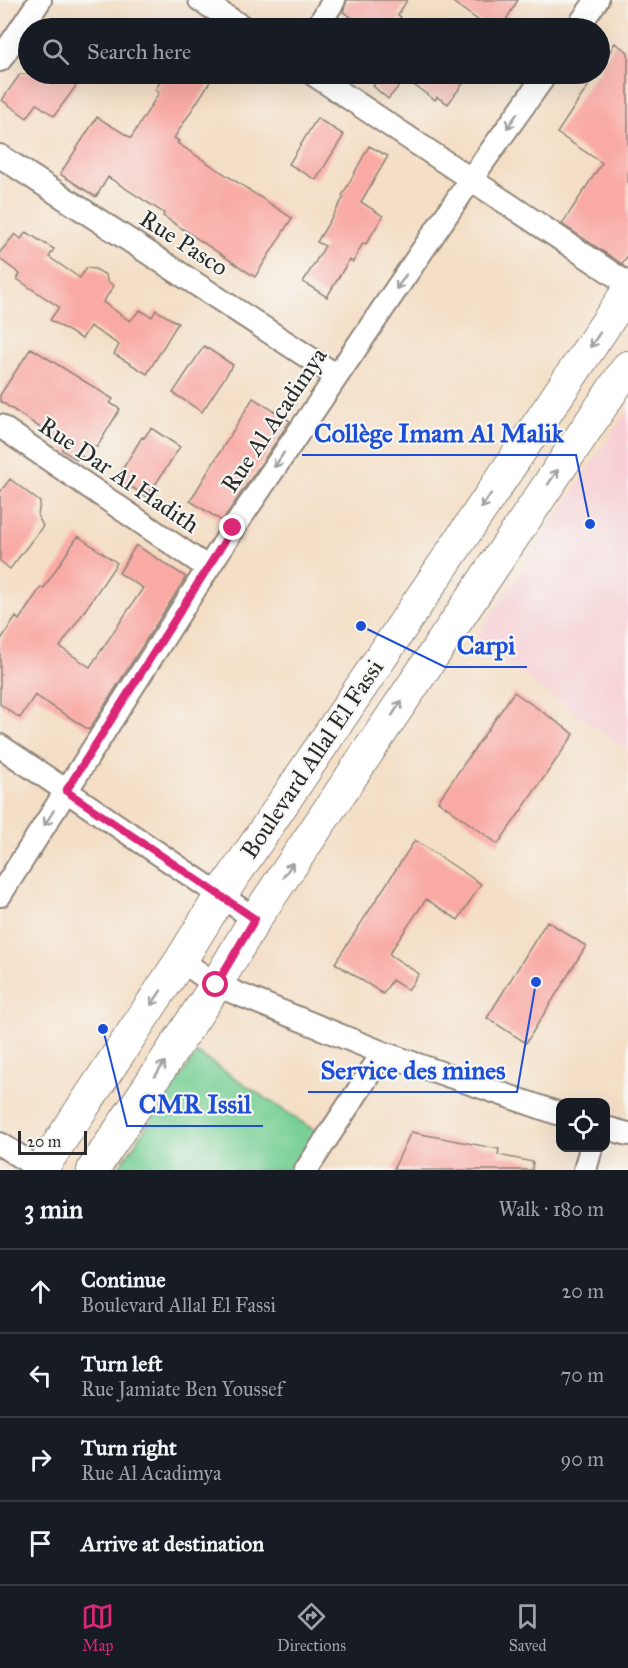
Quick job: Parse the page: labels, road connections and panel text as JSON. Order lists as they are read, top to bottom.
{
  "streets": {
    "main road": ["Boulevard Allal El Fassi"],
    "street": ["Rue Pasco", "Rue Al Acadimya", "Rue Dar Al Hadith"]
  },
  "crossings": [
    ["Rue Pasco", "Rue Al Acadimya"],
    ["Rue Al Acadimya", "Rue Dar Al Hadith"]
  ],
  "one_way": ["Rue Al Acadimya"],
  "places": [
    "Collège Imam Al Malik",
    "Carpi",
    "Service des mines",
    "CMR Issil"
  ],
  "scale_bar": "20 m",
  "page": {
    "search": "Search here",
    "scale": "20 m",
    "heading": ["3 min", "Walk · 180 m"],
    "list": [
      ["Continue", "Boulevard Allal El Fassi", "20 m"],
      ["Turn left", "Rue Jamiate Ben Youssef", "70 m"],
      ["Turn right", "Rue Al Acadimya", "90 m"],
      "Arrive at destination"
    ],
    "nav": ["Map", "Directions", "Saved"]
  }
}
